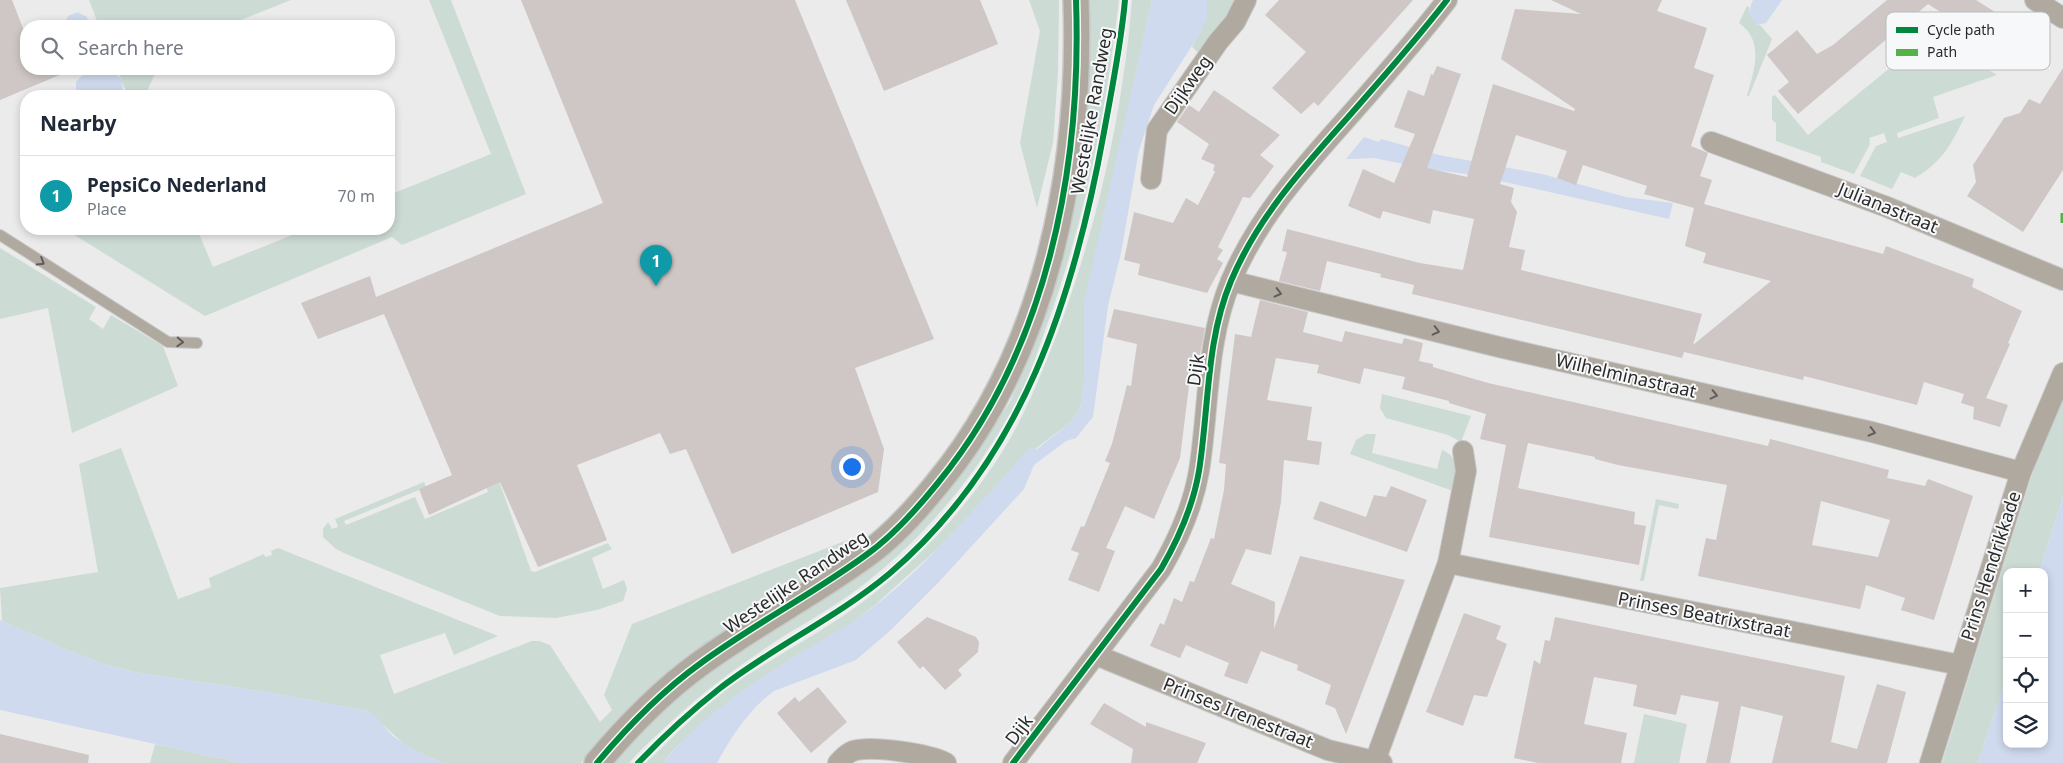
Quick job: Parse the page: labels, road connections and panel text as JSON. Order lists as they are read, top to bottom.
{
  "streets": {
    "street": [
      "Dijkweg",
      "Westelijke Randweg",
      "Julianastraat",
      "Dijk",
      "Wilhelminastraat",
      "Prins Hendrikkade",
      "Prinses Beatrixstraat",
      "Prinses Irenestraat"
    ]
  },
  "crossings": [
    ["Dijk", "Wilhelminastraat"],
    ["Dijk", "Prinses Irenestraat"],
    ["Wilhelminastraat", "Prins Hendrikkade"],
    ["Prins Hendrikkade", "Prinses Beatrixstraat"]
  ],
  "one_way": ["Wilhelminastraat"],
  "legend": ["Cycle path", "Path"],
  "page": {
    "search": "Search here",
    "heading": "Nearby",
    "list": [
      {
        "mark": "1",
        "name": "PepsiCo Nederland",
        "note": "Place",
        "value": "70 m"
      }
    ],
    "pins": "1",
    "map_buttons": ["+", "−"]
  }
}
